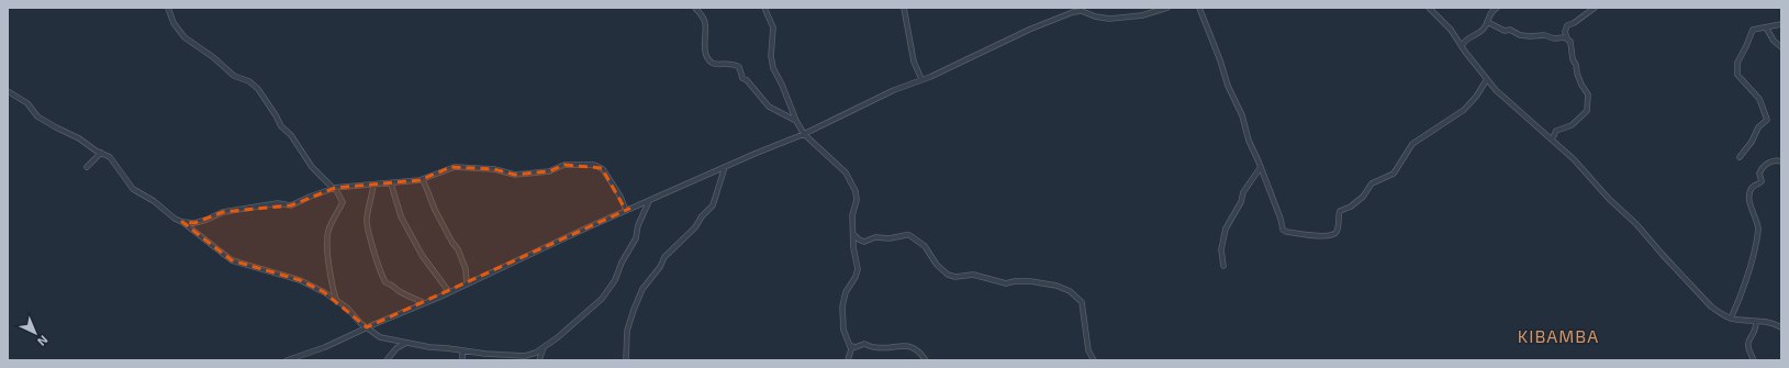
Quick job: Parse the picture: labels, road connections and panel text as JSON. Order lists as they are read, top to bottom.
{
  "districts": ["KIBAMBA"],
  "north": "bottom right"
}
